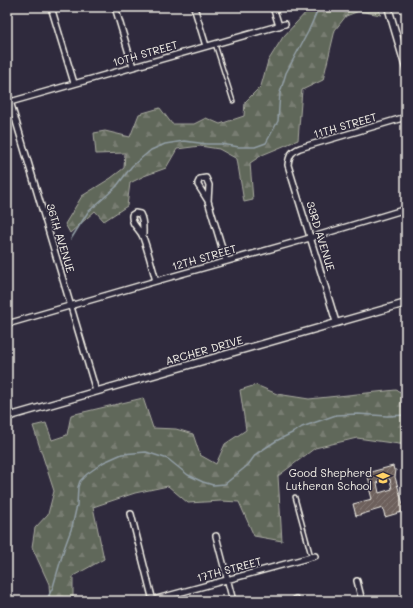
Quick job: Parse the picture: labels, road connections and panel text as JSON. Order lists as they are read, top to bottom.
{
  "streets": {
    "street": [
      "10TH STREET",
      "11TH STREET",
      "33RD AVENUE",
      "36TH AVENUE",
      "12TH STREET",
      "ARCHER DRIVE",
      "17TH STREET"
    ]
  },
  "crossings": [
    ["10TH STREET", "36TH AVENUE"],
    ["11TH STREET", "33RD AVENUE"],
    ["33RD AVENUE", "12TH STREET"],
    ["33RD AVENUE", "ARCHER DRIVE"],
    ["36TH AVENUE", "12TH STREET"],
    ["36TH AVENUE", "ARCHER DRIVE"]
  ],
  "places": {
    "school or university": ["Good Shepherd Lutheran School"]
  }
}
